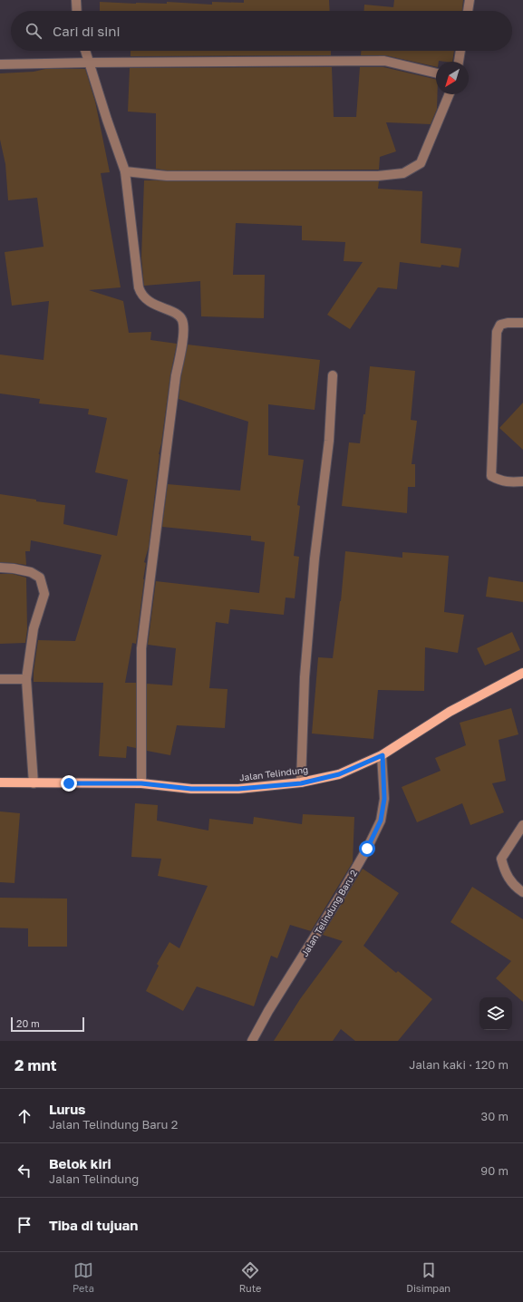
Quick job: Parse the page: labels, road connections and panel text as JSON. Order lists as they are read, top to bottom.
{
  "streets": {
    "main road": ["Jalan Telindung"],
    "street": ["Jalan Telindung Baru 2"]
  },
  "crossings": [
    ["Jalan Telindung", "Jalan Telindung Baru 2"]
  ],
  "scale_bar": "20 m",
  "north": "bottom left",
  "page": {
    "search": "Cari di sini",
    "scale": "20 m",
    "heading": ["2 mnt", "Jalan kaki · 120 m"],
    "list": [
      ["Lurus", "Jalan Telindung Baru 2", "30 m"],
      ["Belok kiri", "Jalan Telindung", "90 m"],
      "Tiba di tujuan"
    ],
    "nav": ["Peta", "Rute", "Disimpan"]
  }
}
